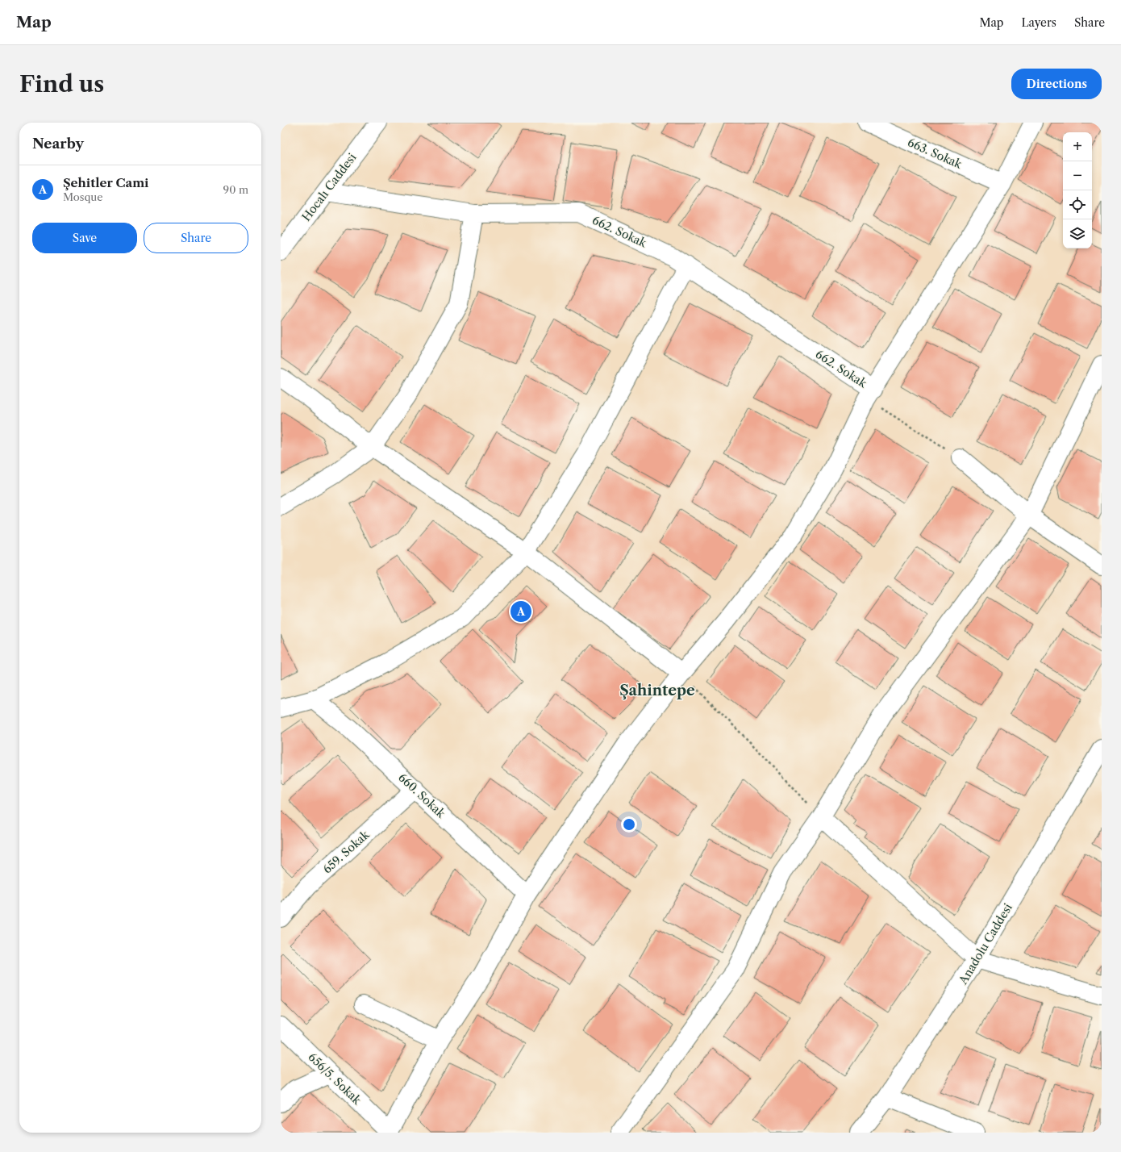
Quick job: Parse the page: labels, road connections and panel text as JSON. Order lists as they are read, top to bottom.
{
  "streets": {
    "street": [
      "663. Sokak",
      "Hocalı Caddesi",
      "662. Sokak",
      "660. Sokak",
      "659. Sokak",
      "Anadolu Caddesi",
      "656/5. Sokak"
    ]
  },
  "crossings": [
    ["Hocalı Caddesi", "662. Sokak"],
    ["660. Sokak", "659. Sokak"]
  ],
  "districts": ["Şahintepe"],
  "page": {
    "header": "Map",
    "nav": ["Map", "Layers", "Share"],
    "buttons": [
      "Directions",
      ["Save", "Share"]
    ],
    "title": "Find us",
    "heading": "Nearby",
    "map_buttons": ["+", "−"],
    "list": [
      {
        "mark": "A",
        "name": "Şehitler Cami",
        "note": "Mosque",
        "value": "90 m"
      }
    ],
    "pins": "A"
  }
}
